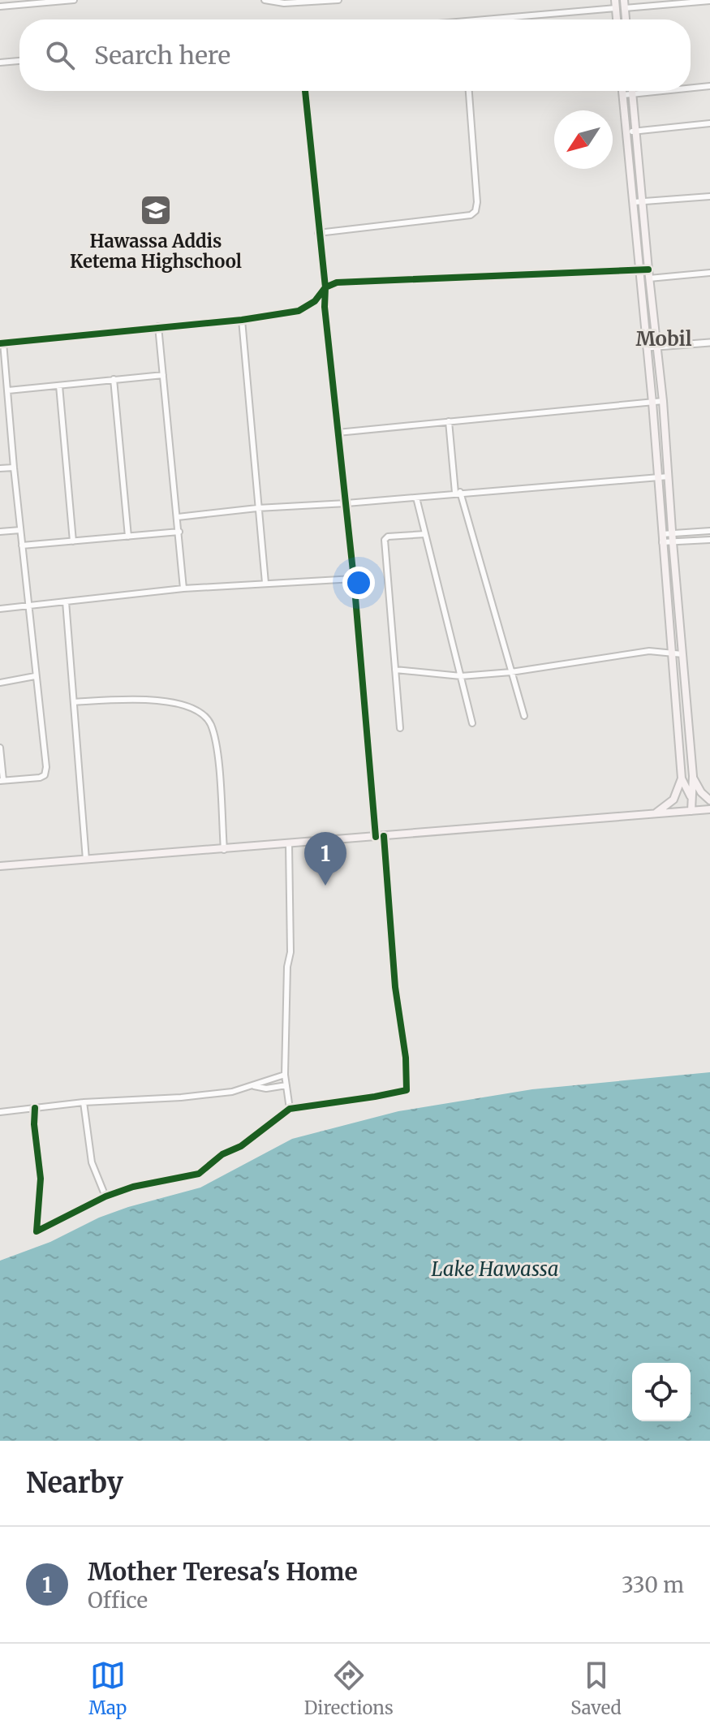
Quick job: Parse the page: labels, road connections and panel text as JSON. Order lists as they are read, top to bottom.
{
  "districts": ["Mobil"],
  "water": ["Lake Hawassa"],
  "places": {
    "school or university": ["Hawassa Addis Ketema Highschool"]
  },
  "north": "bottom left",
  "page": {
    "search": "Search here",
    "pins": "1",
    "heading": "Nearby",
    "list": [
      {
        "mark": "1",
        "name": "Mother Teresa's Home",
        "note": "Office",
        "value": "330 m"
      }
    ],
    "nav": ["Map", "Directions", "Saved"]
  }
}
